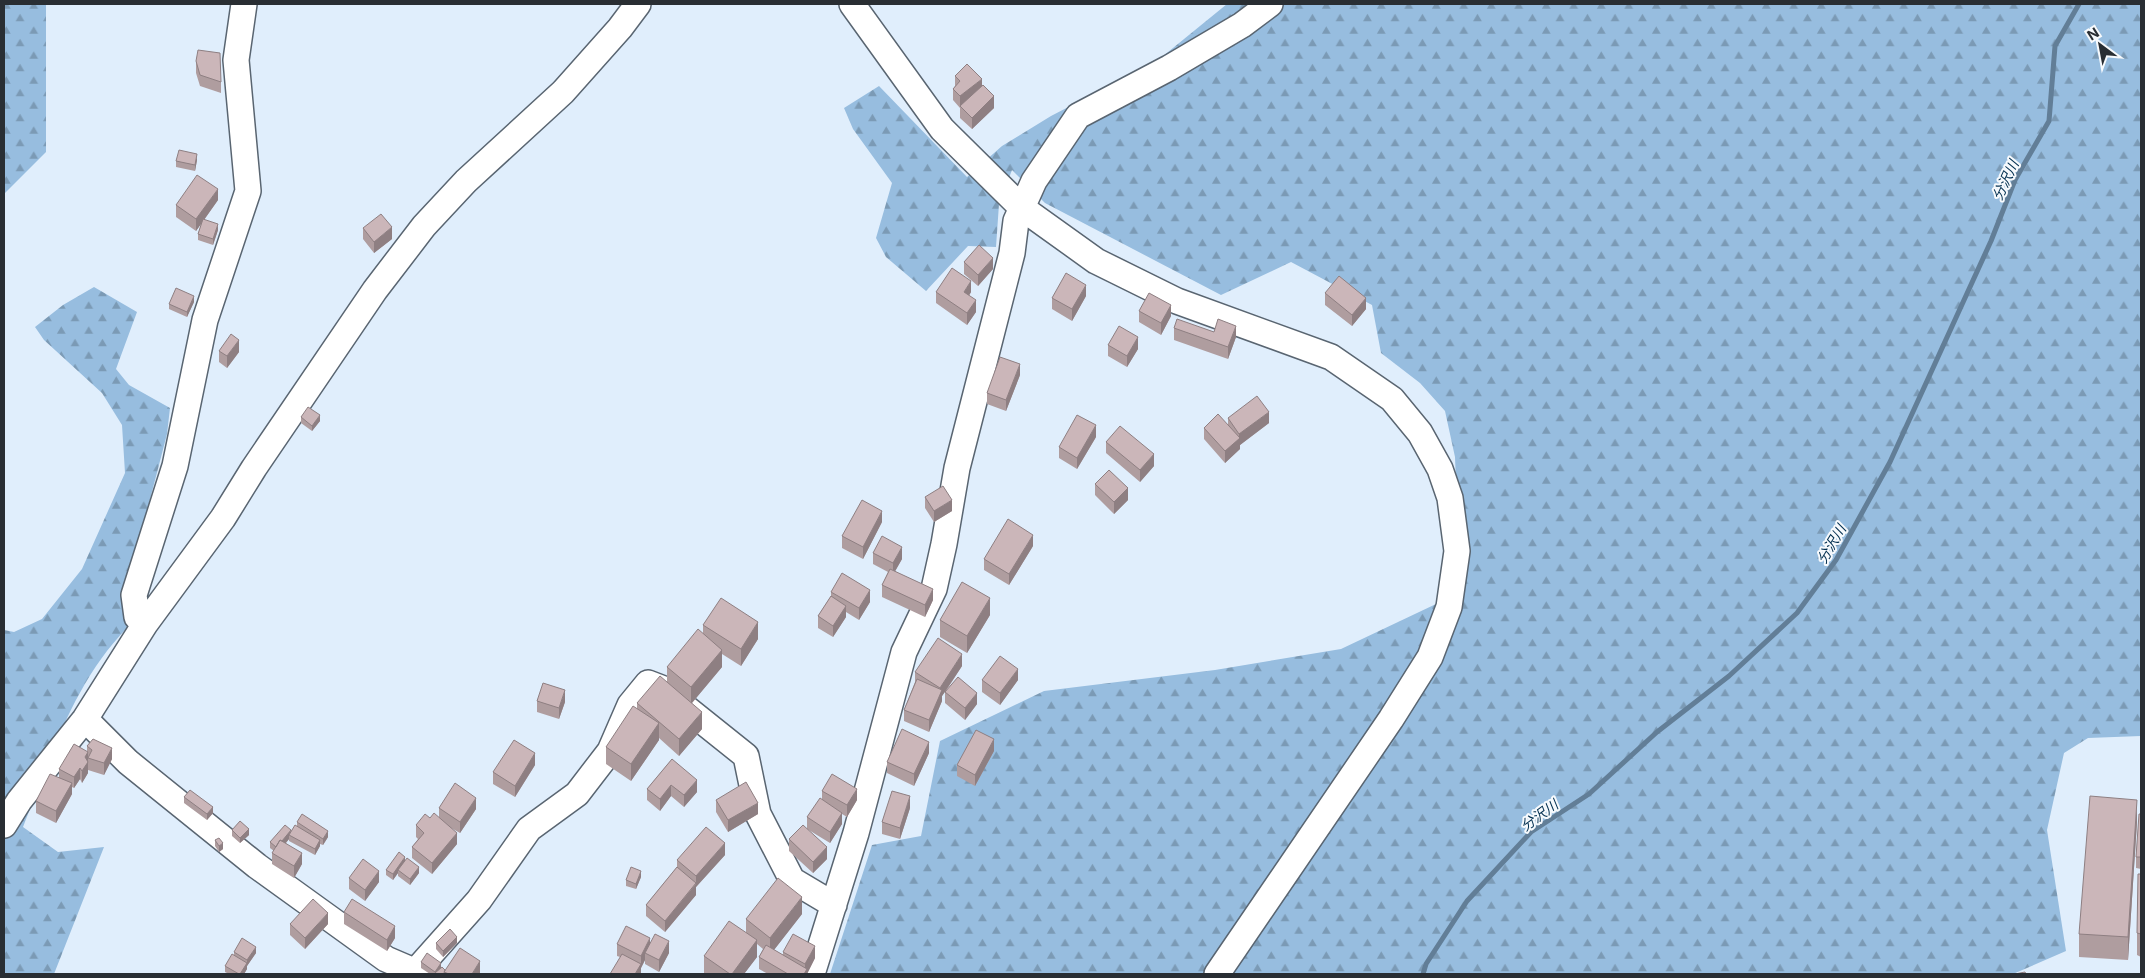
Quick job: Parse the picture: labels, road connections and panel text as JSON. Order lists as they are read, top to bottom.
{
  "water": ["分沢川"],
  "north": "top left"
}
